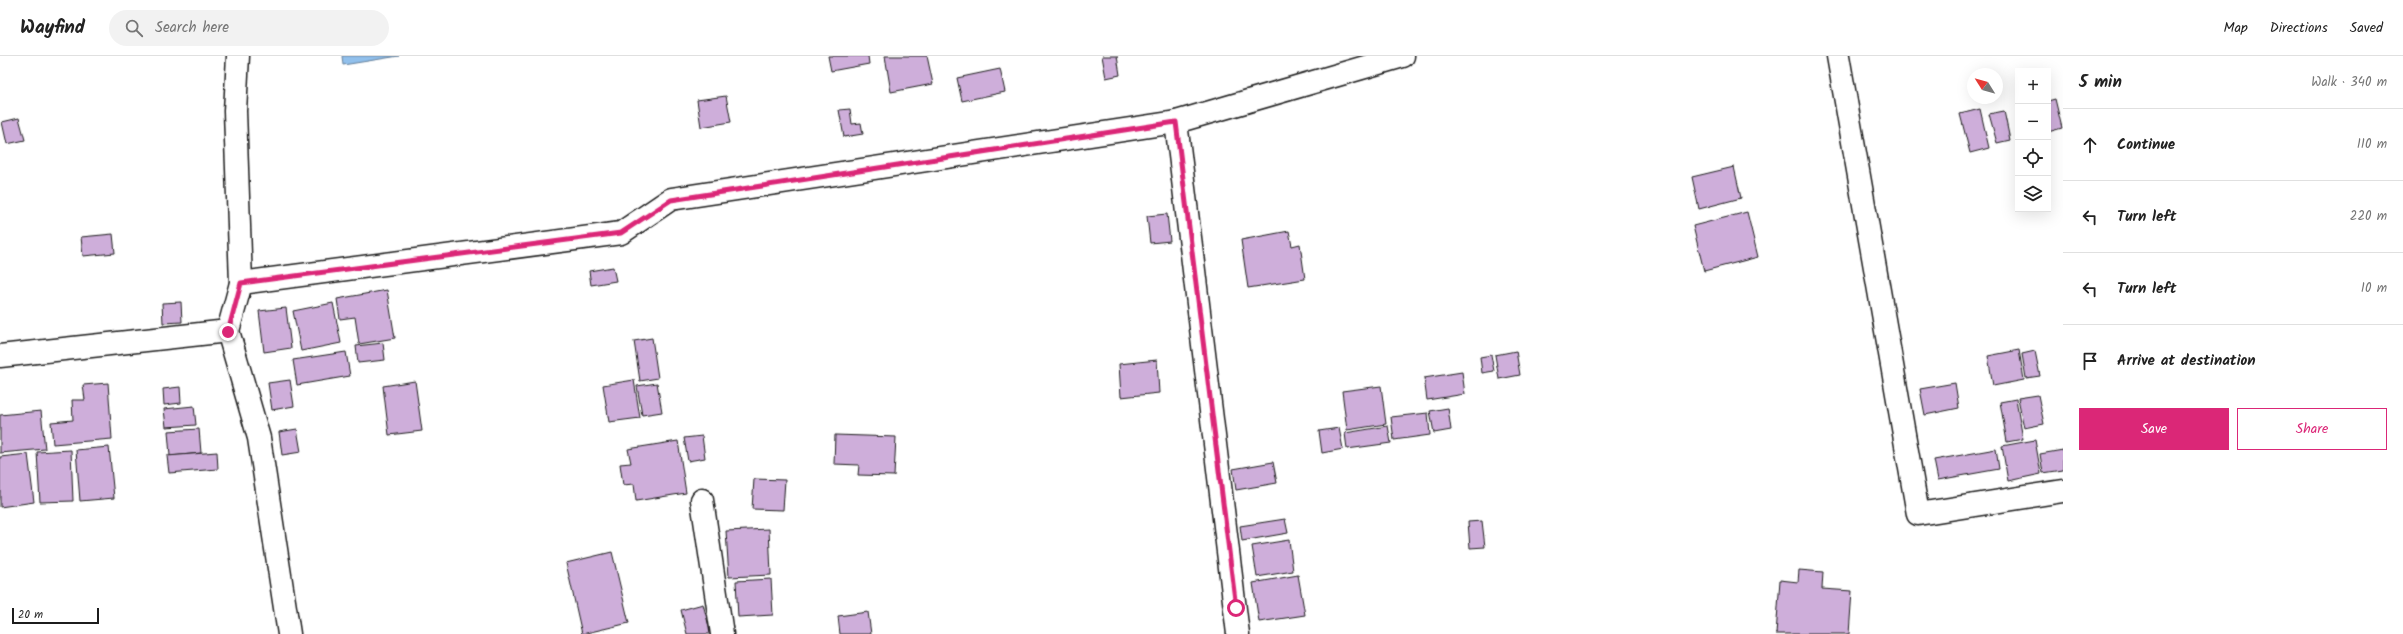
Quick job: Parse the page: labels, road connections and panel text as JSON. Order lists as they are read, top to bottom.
{
  "scale_bar": "20 m",
  "north": "top left",
  "page": {
    "header": "Wayfind",
    "search": "Search here",
    "nav": ["Map", "Directions", "Saved"],
    "heading": ["5 min", "Walk · 340 m"],
    "map_buttons": ["+", "−"],
    "list": [
      ["Continue", "110 m"],
      ["Turn left", "220 m"],
      ["Turn left", "10 m"],
      "Arrive at destination"
    ],
    "buttons": ["Save", "Share"],
    "scale": "20 m"
  }
}
